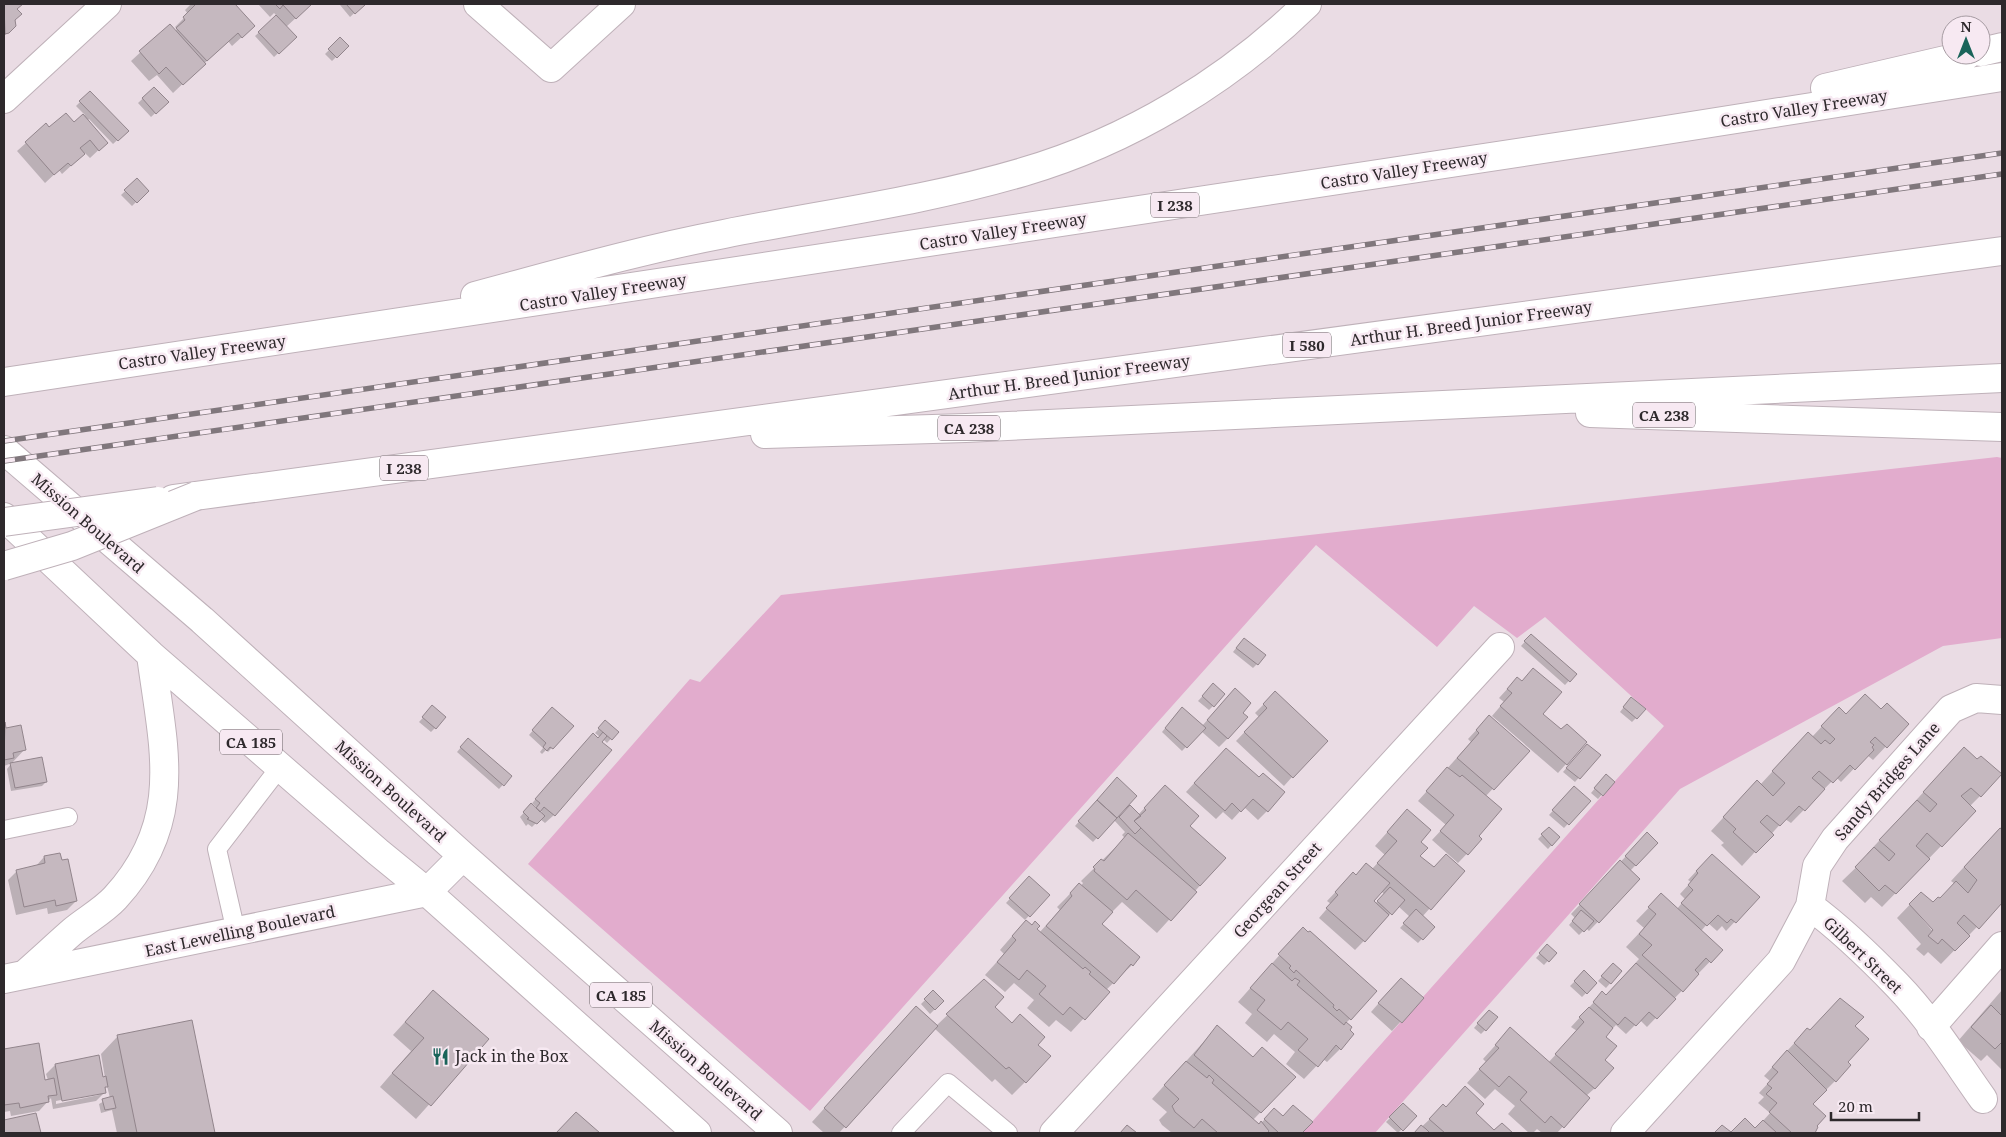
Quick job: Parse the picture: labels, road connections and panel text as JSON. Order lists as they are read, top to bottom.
{
  "streets": {
    "main road": [
      "Castro Valley Freeway",
      "I 238",
      "Arthur H. Breed Junior Freeway",
      "I 580",
      "CA 238",
      "Mission Boulevard",
      "CA 185",
      "Sandy Bridges Lane",
      "Georgean Street",
      "East Lewelling Boulevard",
      "Gilbert Street"
    ]
  },
  "crossings": [
    ["I 238", "Arthur H. Breed Junior Freeway"],
    ["I 238", "CA 238"],
    ["Arthur H. Breed Junior Freeway", "CA 238"],
    ["CA 185", "East Lewelling Boulevard"],
    ["Sandy Bridges Lane", "Gilbert Street"]
  ],
  "places": {
    "restaurant": ["Jack in the Box"]
  },
  "scale_bar": "20 m",
  "north": "top"
}
